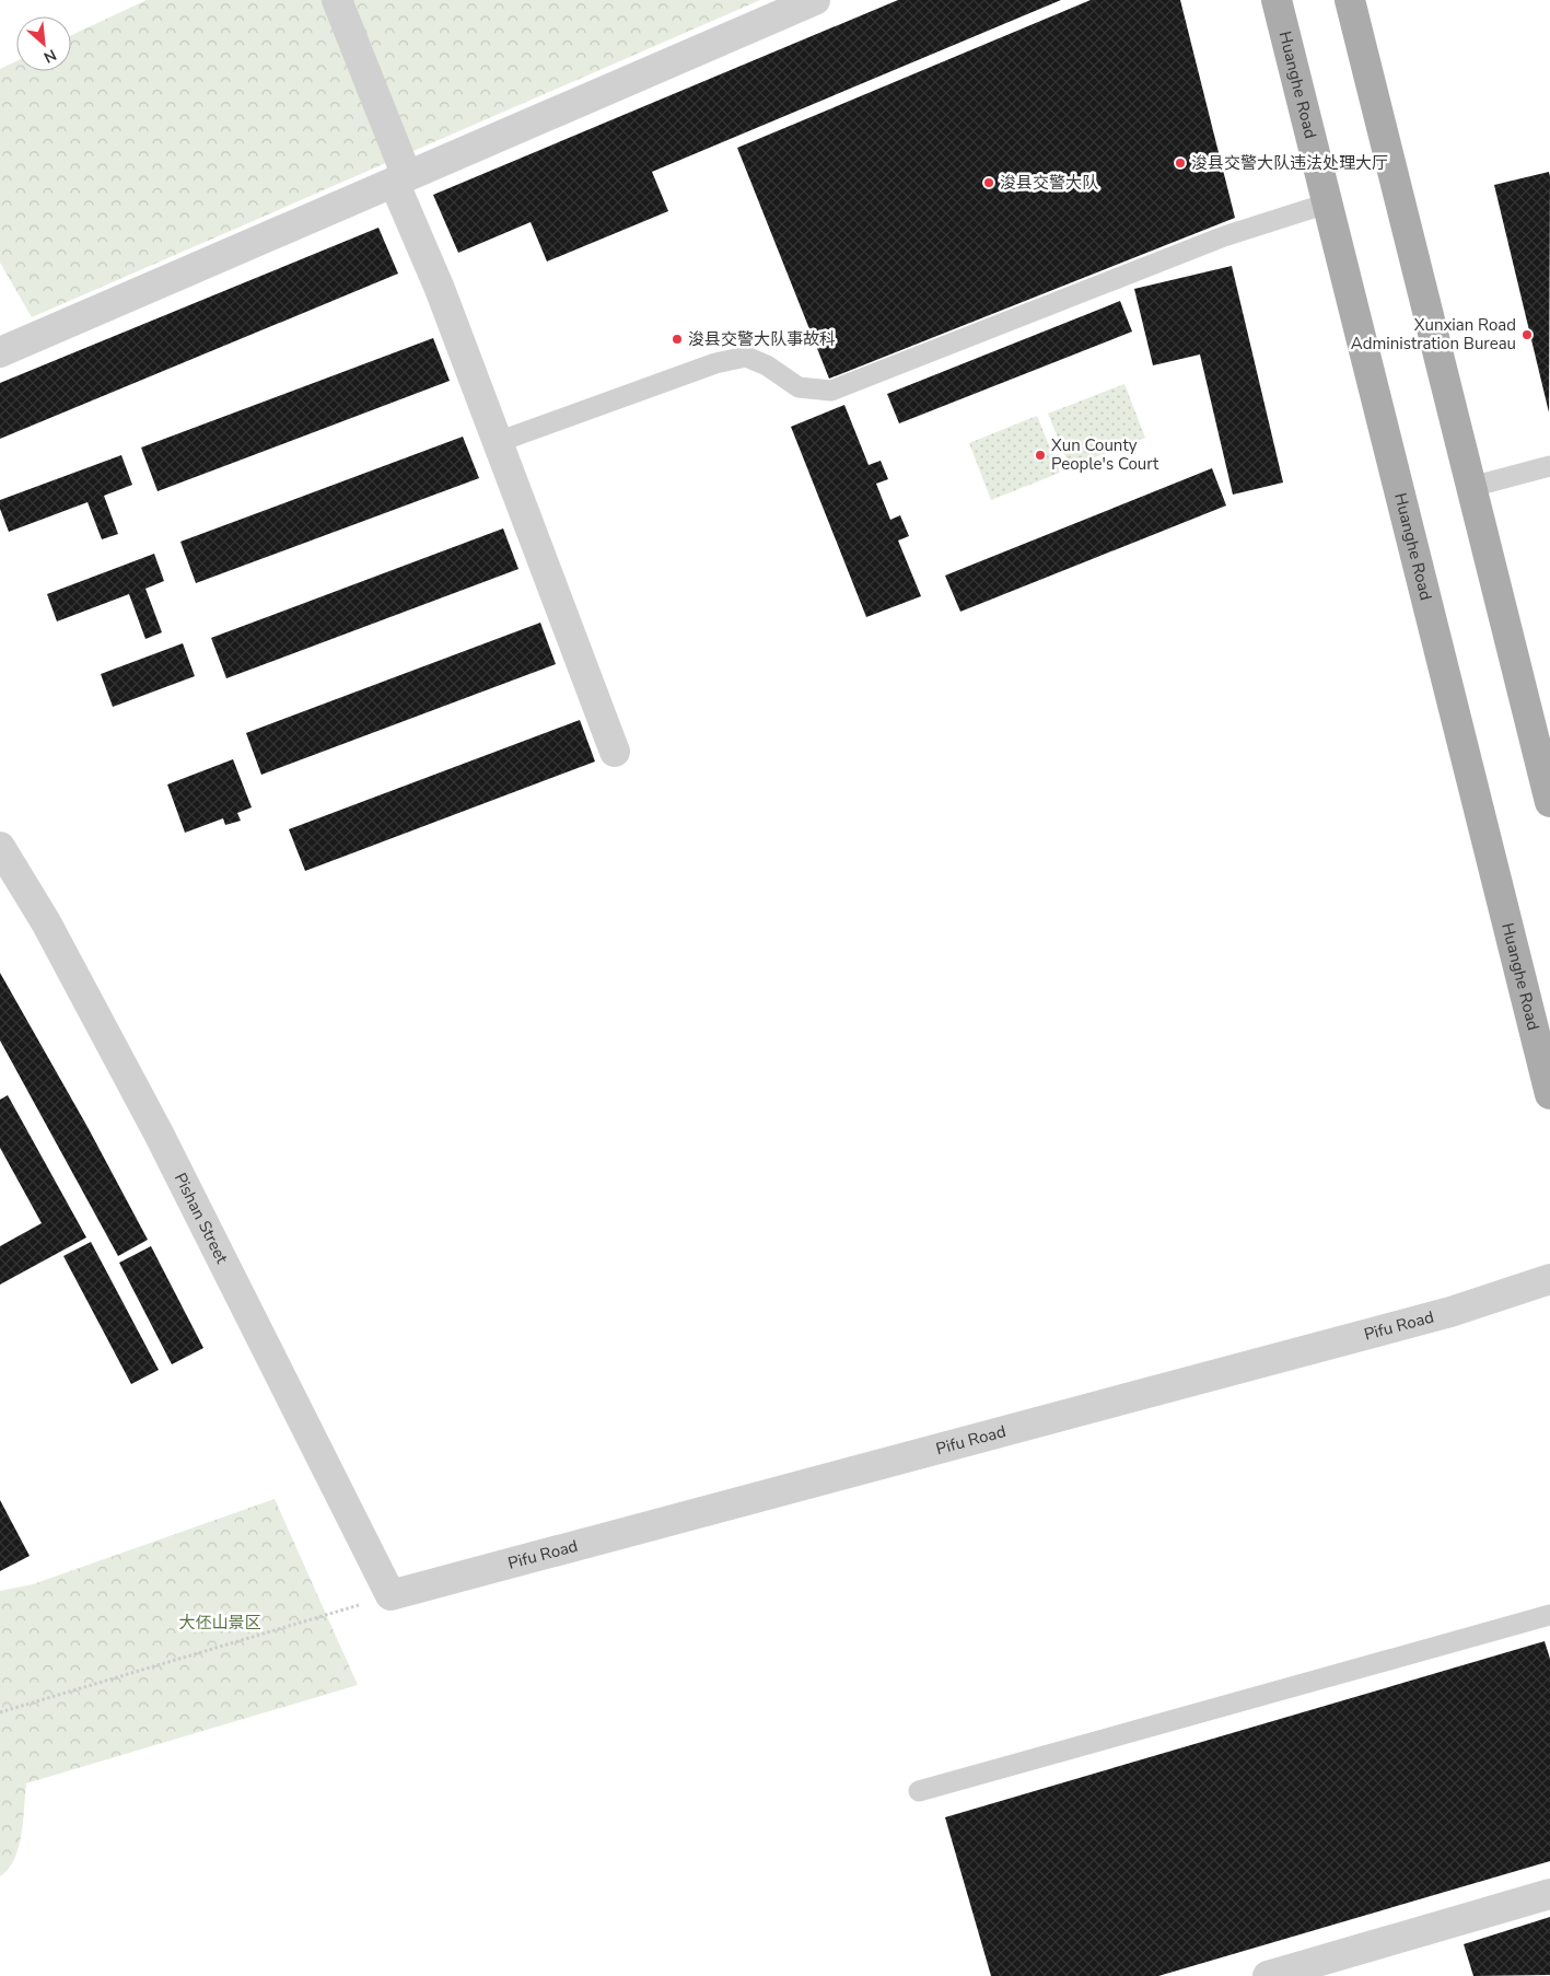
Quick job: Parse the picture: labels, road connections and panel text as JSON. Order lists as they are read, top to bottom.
{
  "streets": {
    "main road": ["Huanghe Road"],
    "street": ["Pishan Street", "Pifu Road"]
  },
  "crossings": [
    ["Pishan Street", "Pifu Road"]
  ],
  "parks": ["大伾山景区"],
  "places": [
    "浚县交警大队违法处理大厅",
    "浚县交警大队",
    "Xunxian Road Administration Bureau",
    "浚县交警大队事故科",
    "Xun County People's Court"
  ],
  "north": "bottom right"
}
